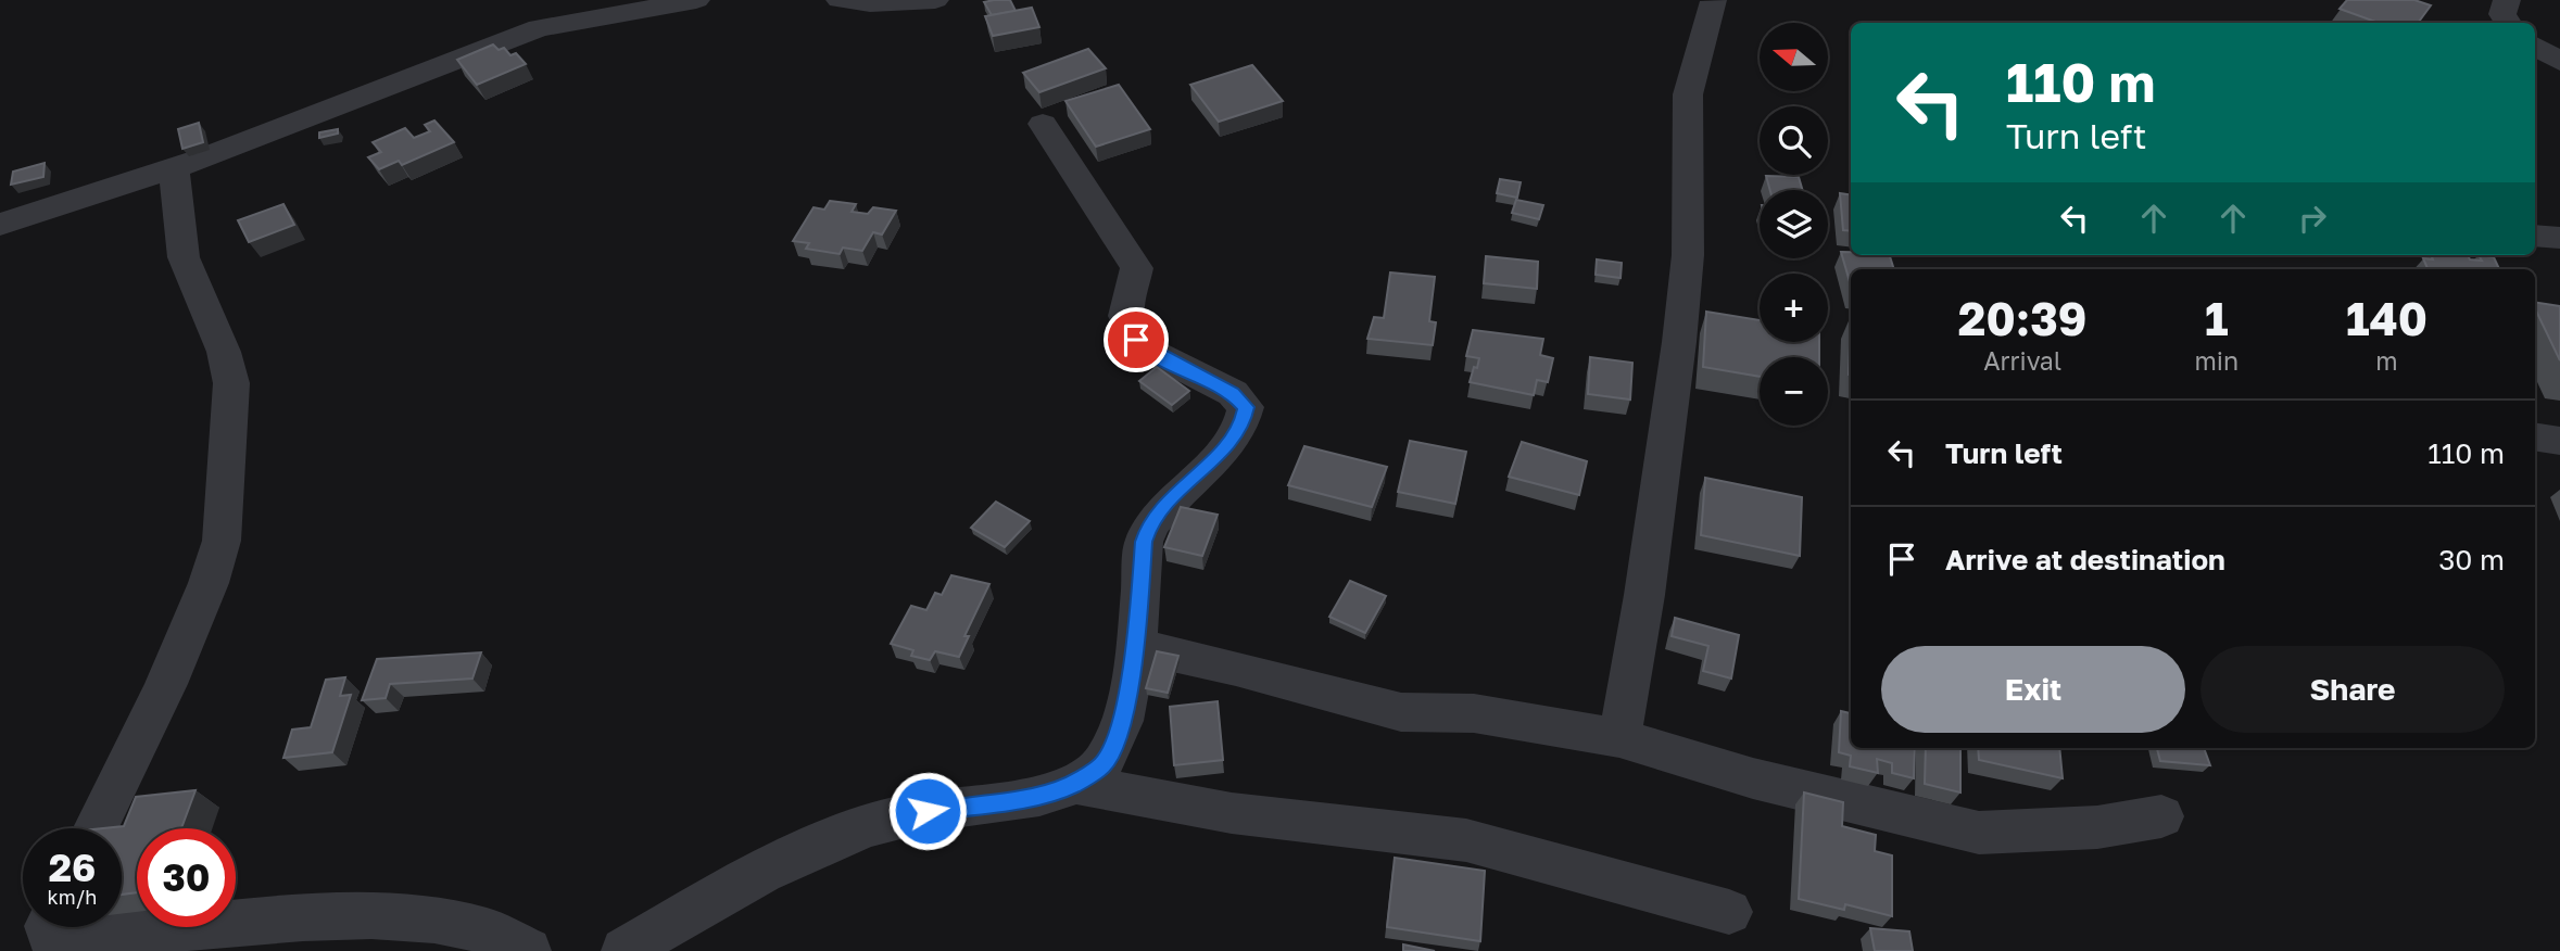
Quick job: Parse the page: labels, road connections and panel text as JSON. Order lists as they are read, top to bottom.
{
  "north": "left",
  "page": {
    "map_buttons": ["+", "−"],
    "turn": ["110 m", "Turn left"],
    "eta": [
      "20:39",
      "Arrival",
      "1",
      "min",
      "140",
      "m"
    ],
    "list": [
      {
        "name": "Turn left",
        "value": "110 m"
      },
      {
        "name": "Arrive at destination",
        "value": "30 m"
      }
    ],
    "buttons": ["Exit", "Share"],
    "speed": "26 km/h",
    "limit": "30"
  }
}
